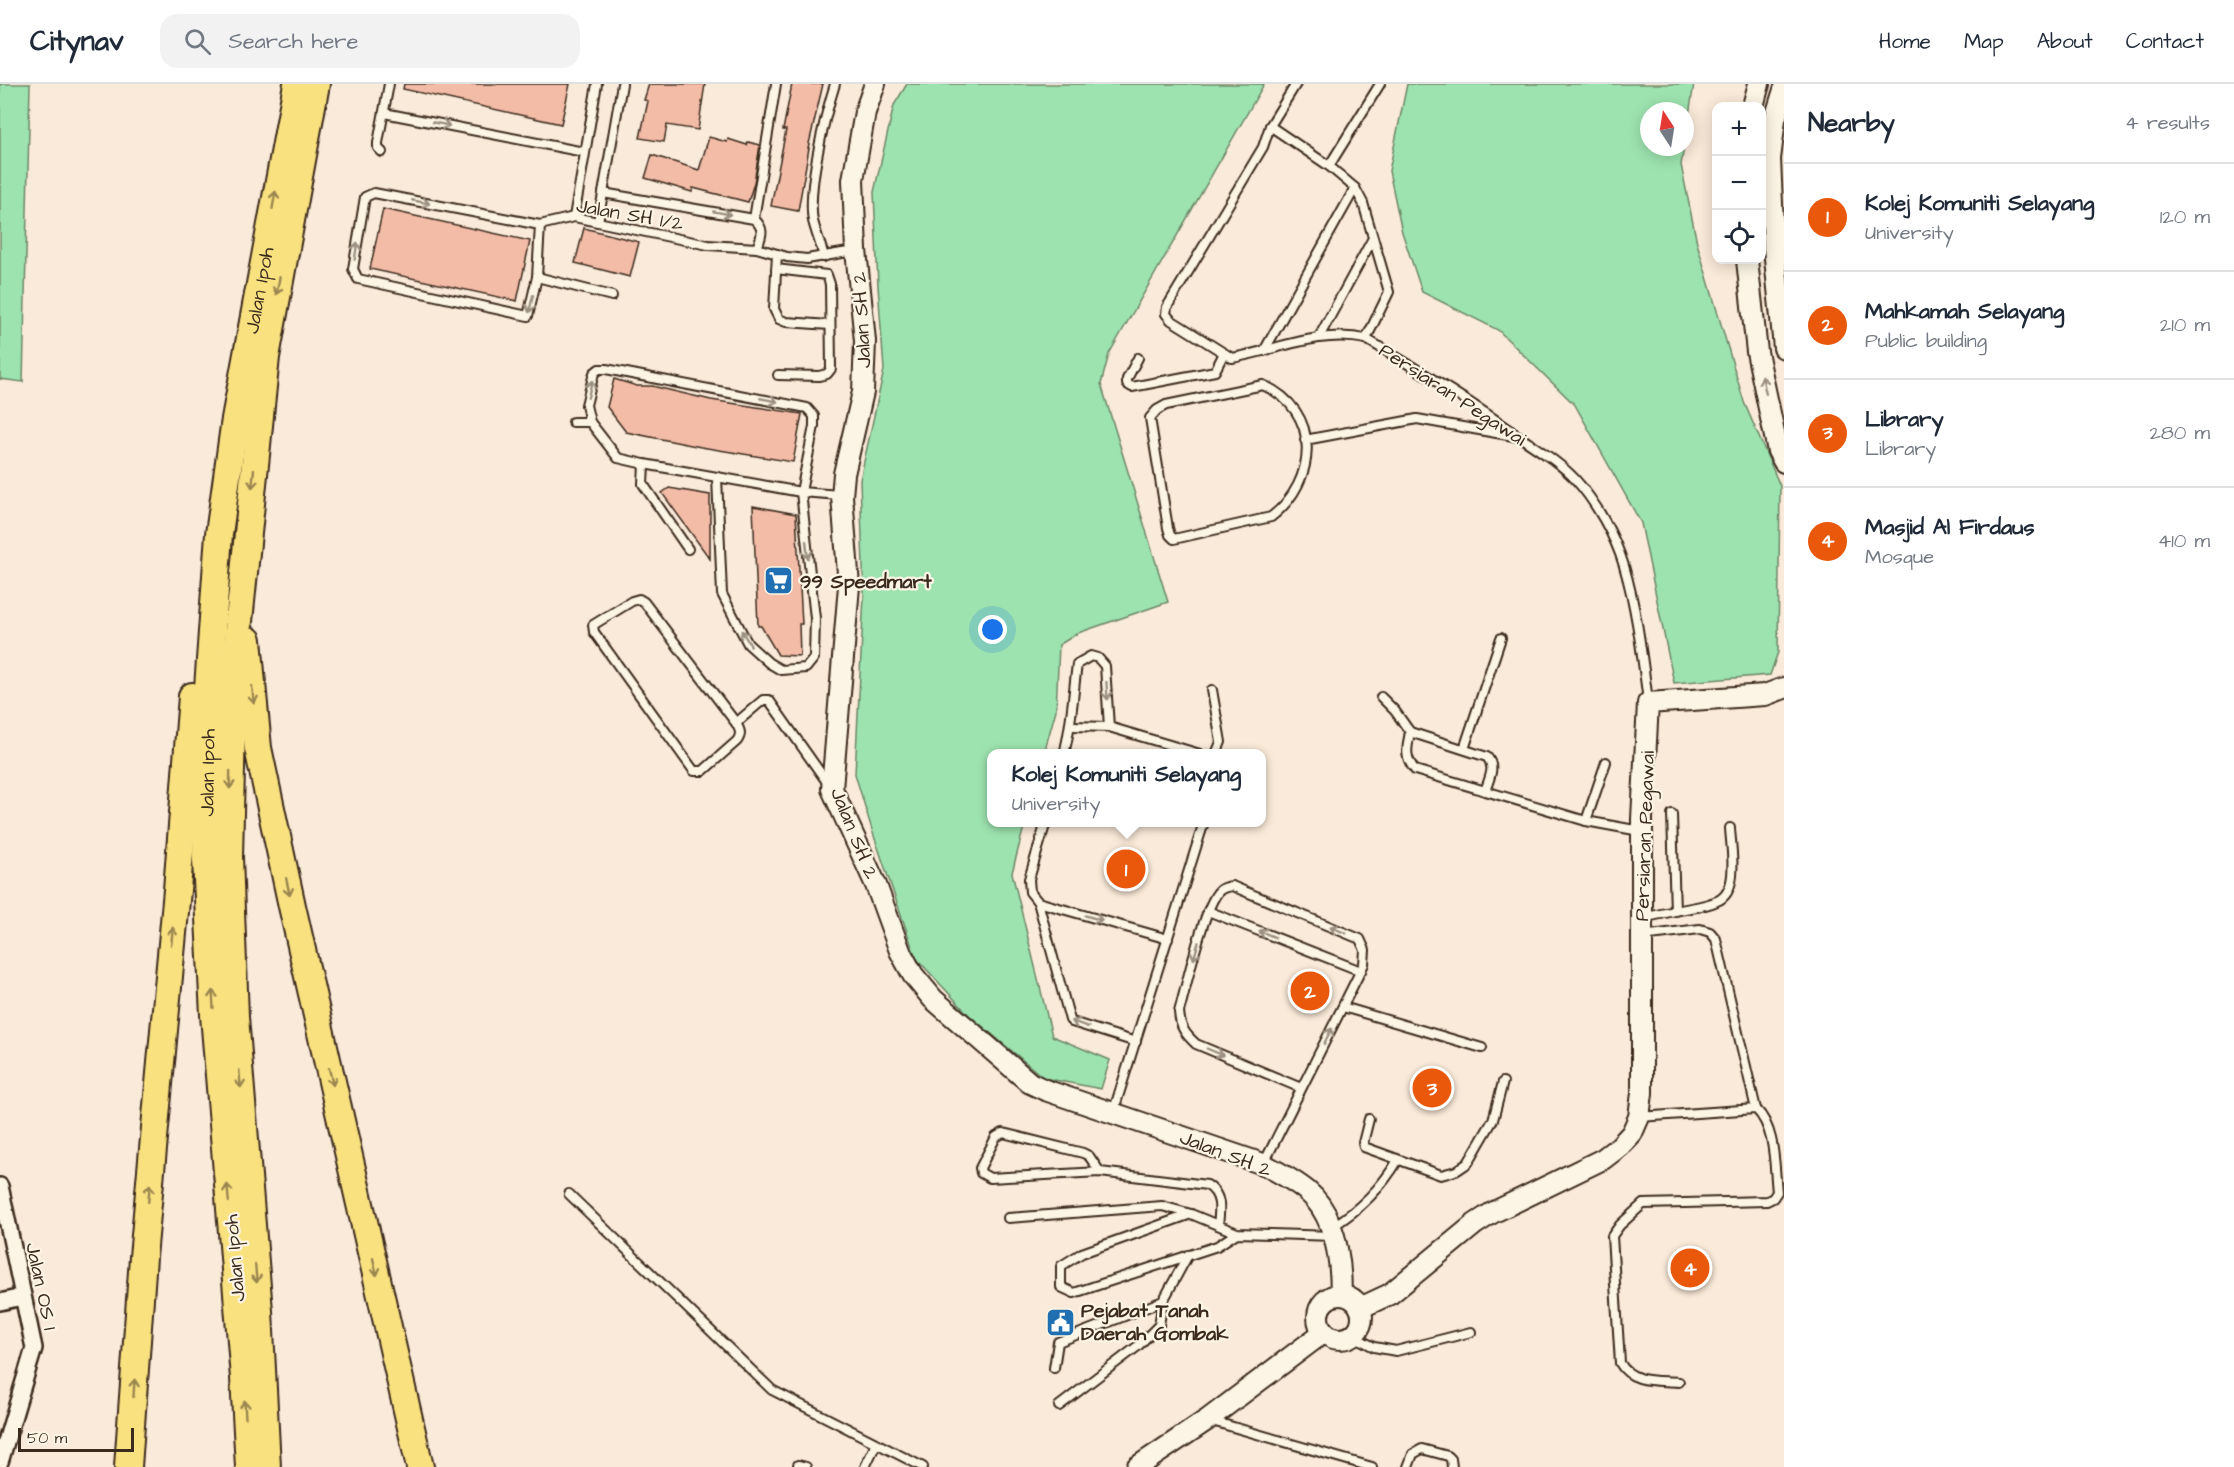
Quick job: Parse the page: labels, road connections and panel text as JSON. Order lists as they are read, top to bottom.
{
  "streets": {
    "highway": ["Jalan Ipoh"],
    "street": ["Jalan SH 2", "Persiaran Pegawai", "Jalan OS 1"],
    "lane": ["Jalan SH 1/2"]
  },
  "crossings": [
    ["Jalan SH 1/2", "Jalan SH 2"],
    ["Jalan SH 2", "Persiaran Pegawai"]
  ],
  "places": {
    "supermarket": ["99 Speedmart"],
    "public building": ["Pejabat Tanah Daerah Gombak"]
  },
  "scale_bar": "50 m",
  "north": "top",
  "page": {
    "header": "Citynav",
    "search": "Search here",
    "nav": [
      "Home",
      "Map",
      "About",
      "Contact"
    ],
    "heading": ["Nearby", "4 results"],
    "map_buttons": ["+", "−"],
    "list": [
      {
        "mark": "1",
        "name": "Kolej Komuniti Selayang",
        "note": "University",
        "value": "120 m"
      },
      {
        "mark": "2",
        "name": "Mahkamah Selayang",
        "note": "Public building",
        "value": "210 m"
      },
      {
        "mark": "3",
        "name": "Library",
        "note": "Library",
        "value": "280 m"
      },
      {
        "mark": "4",
        "name": "Masjid Al Firdaus",
        "note": "Mosque",
        "value": "410 m"
      }
    ],
    "popup": ["Kolej Komuniti Selayang", "University"],
    "pins": [
      "1",
      "2",
      "3",
      "4"
    ],
    "scale": "50 m"
  }
}
